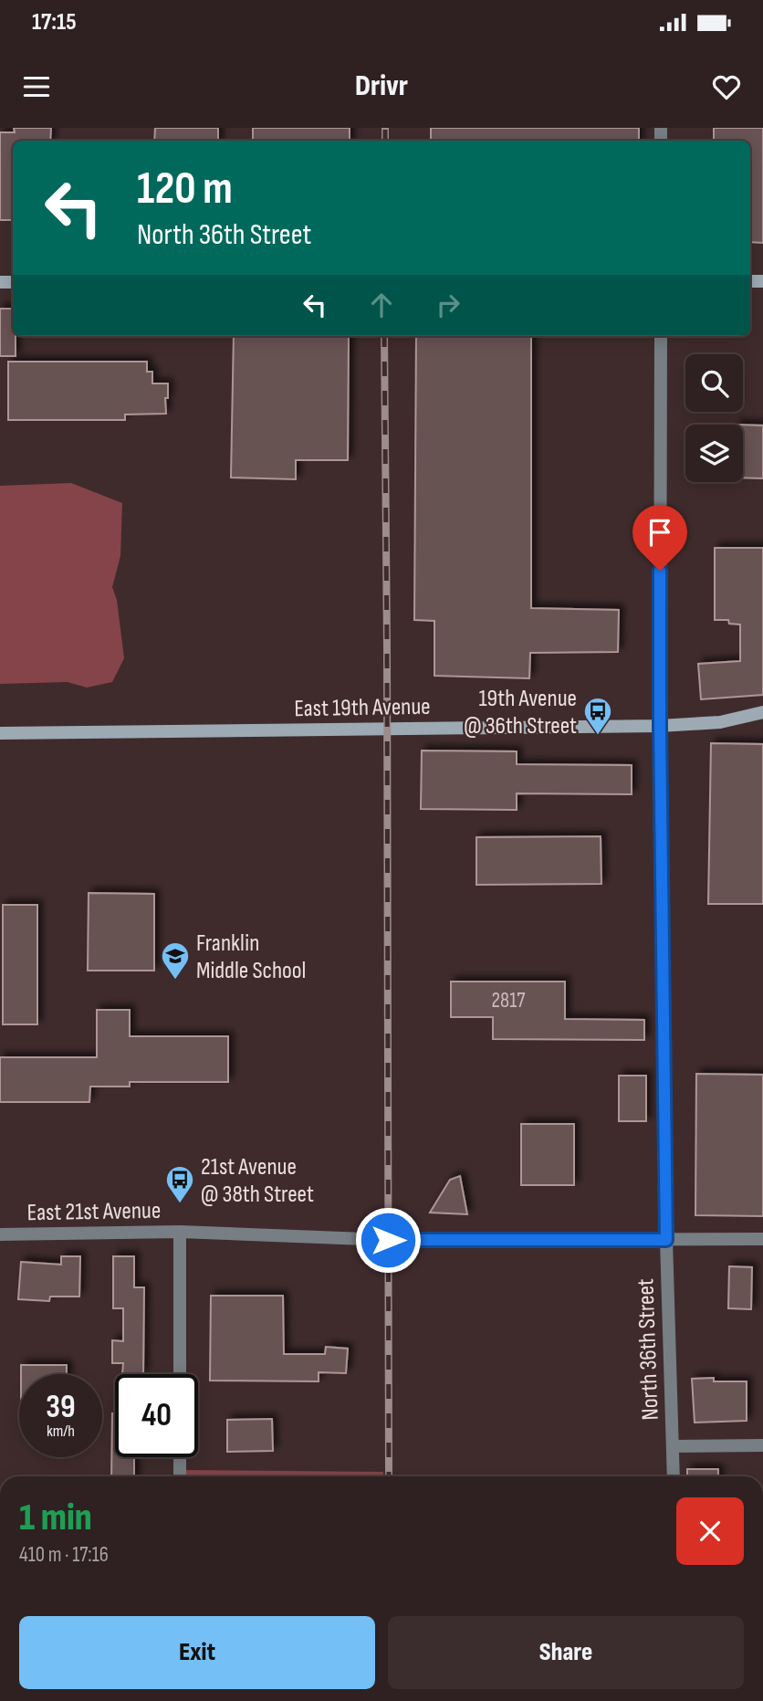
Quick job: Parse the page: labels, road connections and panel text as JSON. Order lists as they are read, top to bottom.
{
  "streets": {
    "main road": ["East 19th Avenue"],
    "street": ["East 21st Avenue", "North 36th Street"]
  },
  "crossings": [
    ["East 19th Avenue", "North 36th Street"],
    ["East 21st Avenue", "North 36th Street"]
  ],
  "places": {
    "bus stop": ["19th Avenue @ 36th Street", "21st Avenue @ 38th Street"],
    "school or university": ["Franklin Middle School"]
  },
  "house_numbers": ["2817"],
  "page": {
    "status": "17:15",
    "header": "Drivr",
    "turn": ["120 m", "North 36th Street"],
    "speed": "39 km/h",
    "limit": "40",
    "heading": ["1 min", "410 m · 17:16"],
    "buttons": ["Exit", "Share"]
  }
}
